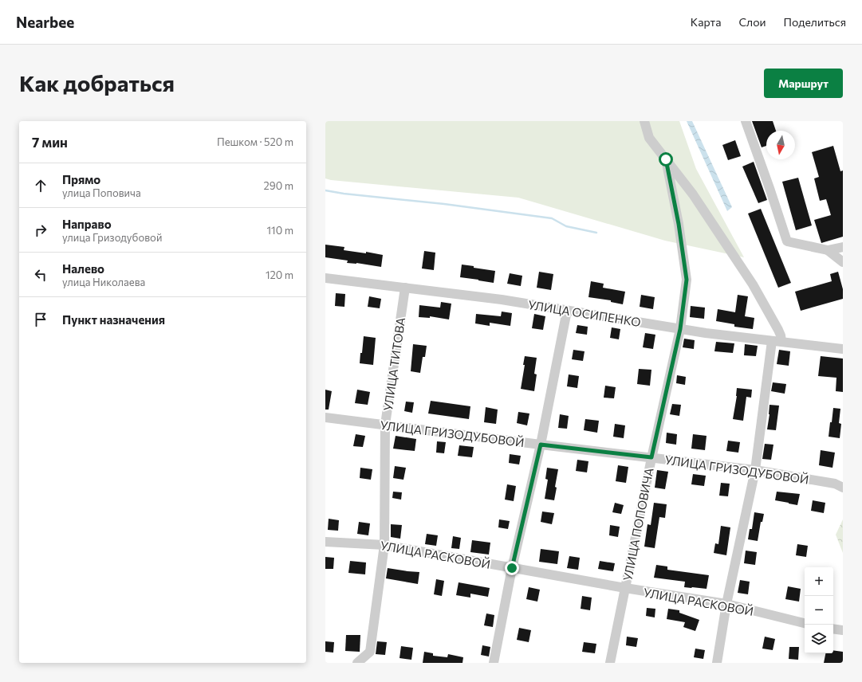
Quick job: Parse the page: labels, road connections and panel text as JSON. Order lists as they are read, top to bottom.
{
  "streets": {
    "street": [
      "УЛИЦА ОСИПЕНКО",
      "УЛИЦА ТИТОВА",
      "УЛИЦА ГРИЗОДУБОВОЙ",
      "УЛИЦА ПОПОВИЧА",
      "УЛИЦА РАСКОВОЙ"
    ]
  },
  "crossings": [
    ["УЛИЦА ОСИПЕНКО", "УЛИЦА ТИТОВА"],
    ["УЛИЦА ОСИПЕНКО", "УЛИЦА ПОПОВИЧА"],
    ["УЛИЦА ТИТОВА", "УЛИЦА ГРИЗОДУБОВОЙ"],
    ["УЛИЦА ТИТОВА", "УЛИЦА РАСКОВОЙ"],
    ["УЛИЦА ГРИЗОДУБОВОЙ", "УЛИЦА ПОПОВИЧА"],
    ["УЛИЦА ПОПОВИЧА", "УЛИЦА РАСКОВОЙ"]
  ],
  "north": "bottom",
  "page": {
    "header": "Nearbee",
    "nav": ["Карта", "Слои", "Поделиться"],
    "buttons": "Маршрут",
    "title": "Как добраться",
    "heading": ["7 мин", "Пешком · 520 m"],
    "list": [
      ["Прямо", "улица Поповича", "290 m"],
      ["Направо", "улица Гризодубовой", "110 m"],
      ["Налево", "улица Николаева", "120 m"],
      "Пункт назначения"
    ],
    "map_buttons": ["+", "−"]
  }
}
